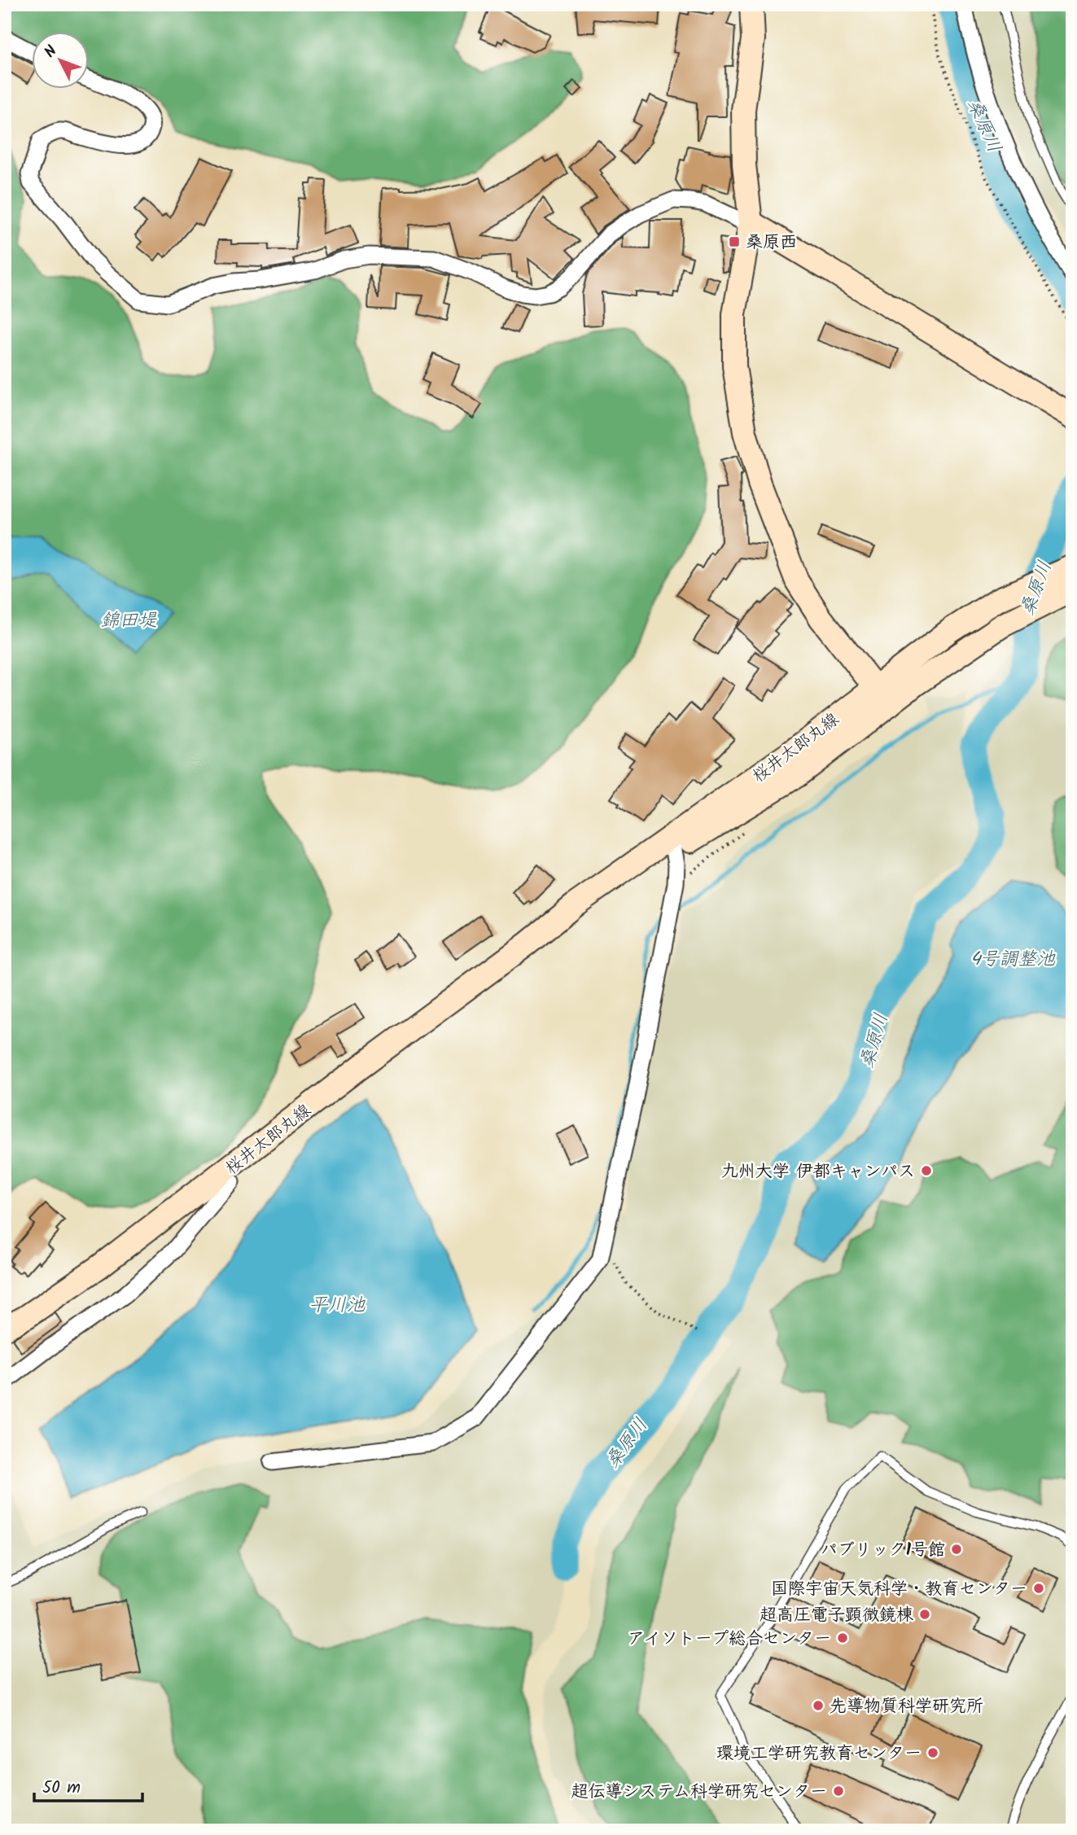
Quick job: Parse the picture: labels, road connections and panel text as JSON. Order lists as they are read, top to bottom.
{
  "streets": {
    "main road": ["桜井太郎丸線"]
  },
  "water": [
    "桑原川",
    "錦田堤",
    "4号調整池",
    "平川池"
  ],
  "places": {
    "transit": ["桑原西"],
    "other": [
      "九州大学 伊都キャンパス",
      "パブリック1号館",
      "国際宇宙天気科学・教育センター",
      "超高圧電子顕微鏡棟",
      "アイソトープ総合センター",
      "先導物質科学研究所",
      "環境工学研究教育センター",
      "超伝導システム科学研究センター"
    ]
  },
  "scale_bar": "50 m",
  "north": "top left"
}
